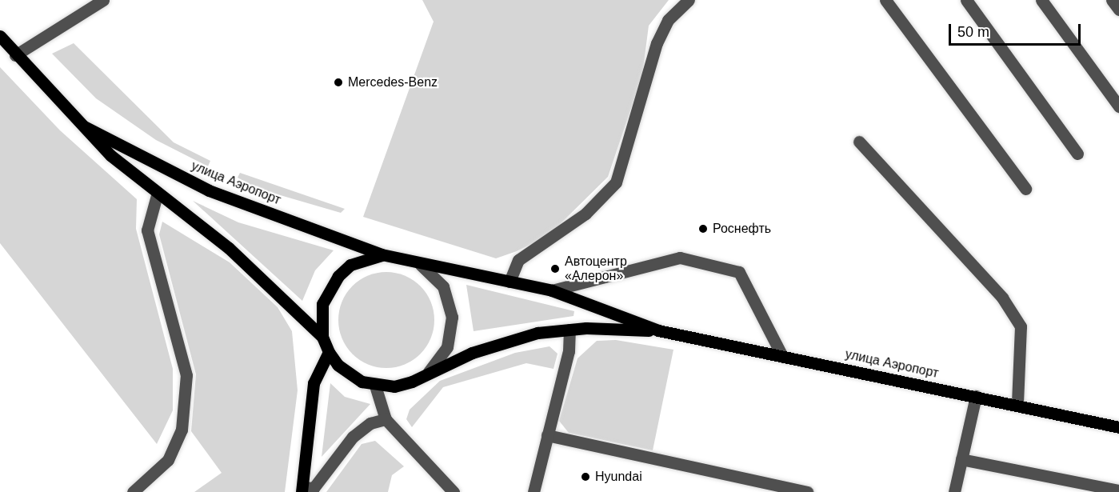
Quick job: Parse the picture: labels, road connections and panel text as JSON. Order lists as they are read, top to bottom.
{
  "streets": {
    "main road": ["улица Аэропорт"]
  },
  "places": [
    "Mercedes-Benz",
    "Роснефть",
    "Автоцентр «Алерон»",
    "Hyundai"
  ],
  "scale_bar": "50 m"
}
